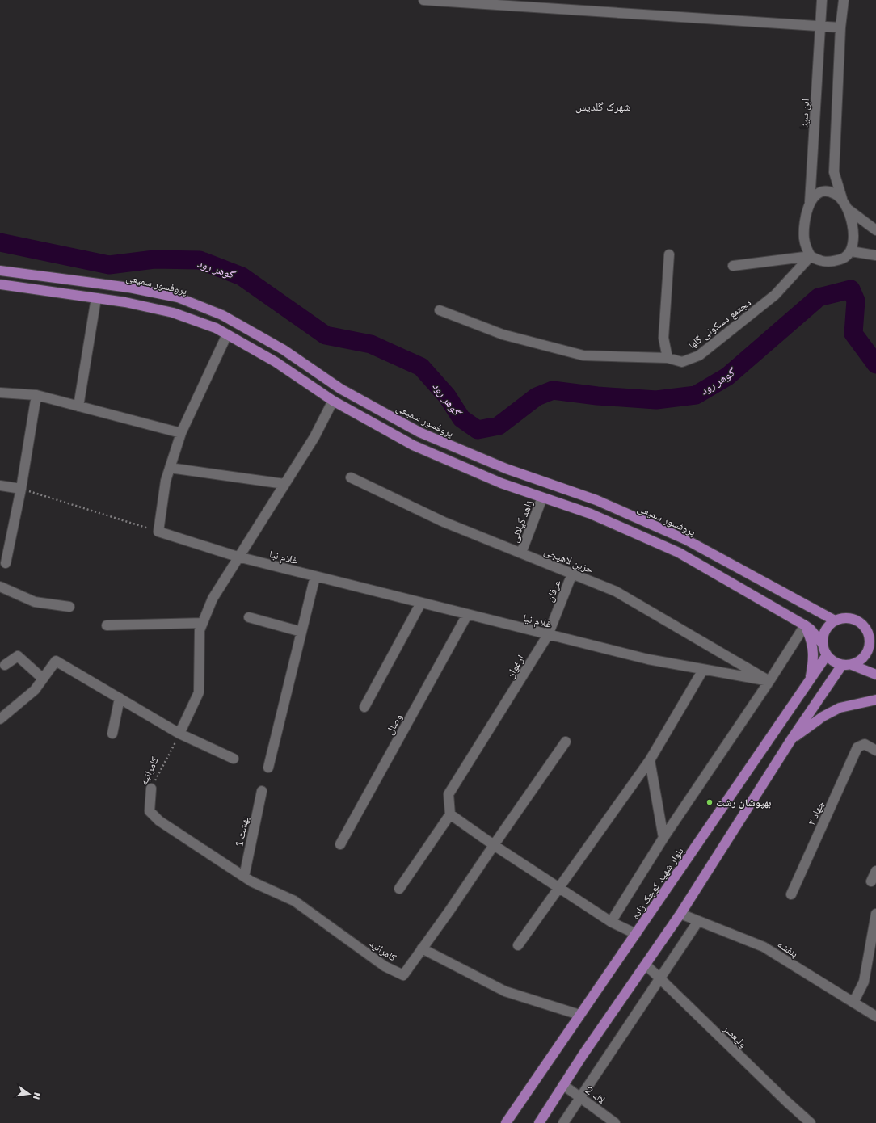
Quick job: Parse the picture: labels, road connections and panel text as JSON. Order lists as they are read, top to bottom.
{
  "streets": {
    "main road": ["پروفسور سمیعی", "بلوار شهید کوچک زاده"],
    "street": [
      "ابن سینا",
      "مجتمع مسکونی گلها",
      "زاهد گیلانی",
      "غلام نیا",
      "حزین لاهیجی",
      "عرفان",
      "ارغوان",
      "وصال",
      "کامرانیه",
      "جهاد ۳",
      "بهشت 1",
      "بنفشه",
      "ولیعصر",
      "لاله 2"
    ]
  },
  "crossings": [
    ["ابن سینا", "مجتمع مسکونی گلها"],
    ["پروفسور سمیعی", "بلوار شهید کوچک زاده"],
    ["زاهد گیلانی", "حزین لاهیجی"],
    ["غلام نیا", "حزین لاهیجی"],
    ["غلام نیا", "عرفان"],
    ["غلام نیا", "ارغوان"],
    ["غلام نیا", "وصال"],
    ["حزین لاهیجی", "عرفان"],
    ["عرفان", "ارغوان"],
    ["کامرانیه", "بهشت 1"]
  ],
  "districts": ["شهرک گلدیس"],
  "water": ["گوهر رود"],
  "places": ["بهپوشان رشت"],
  "north": "right"
}
